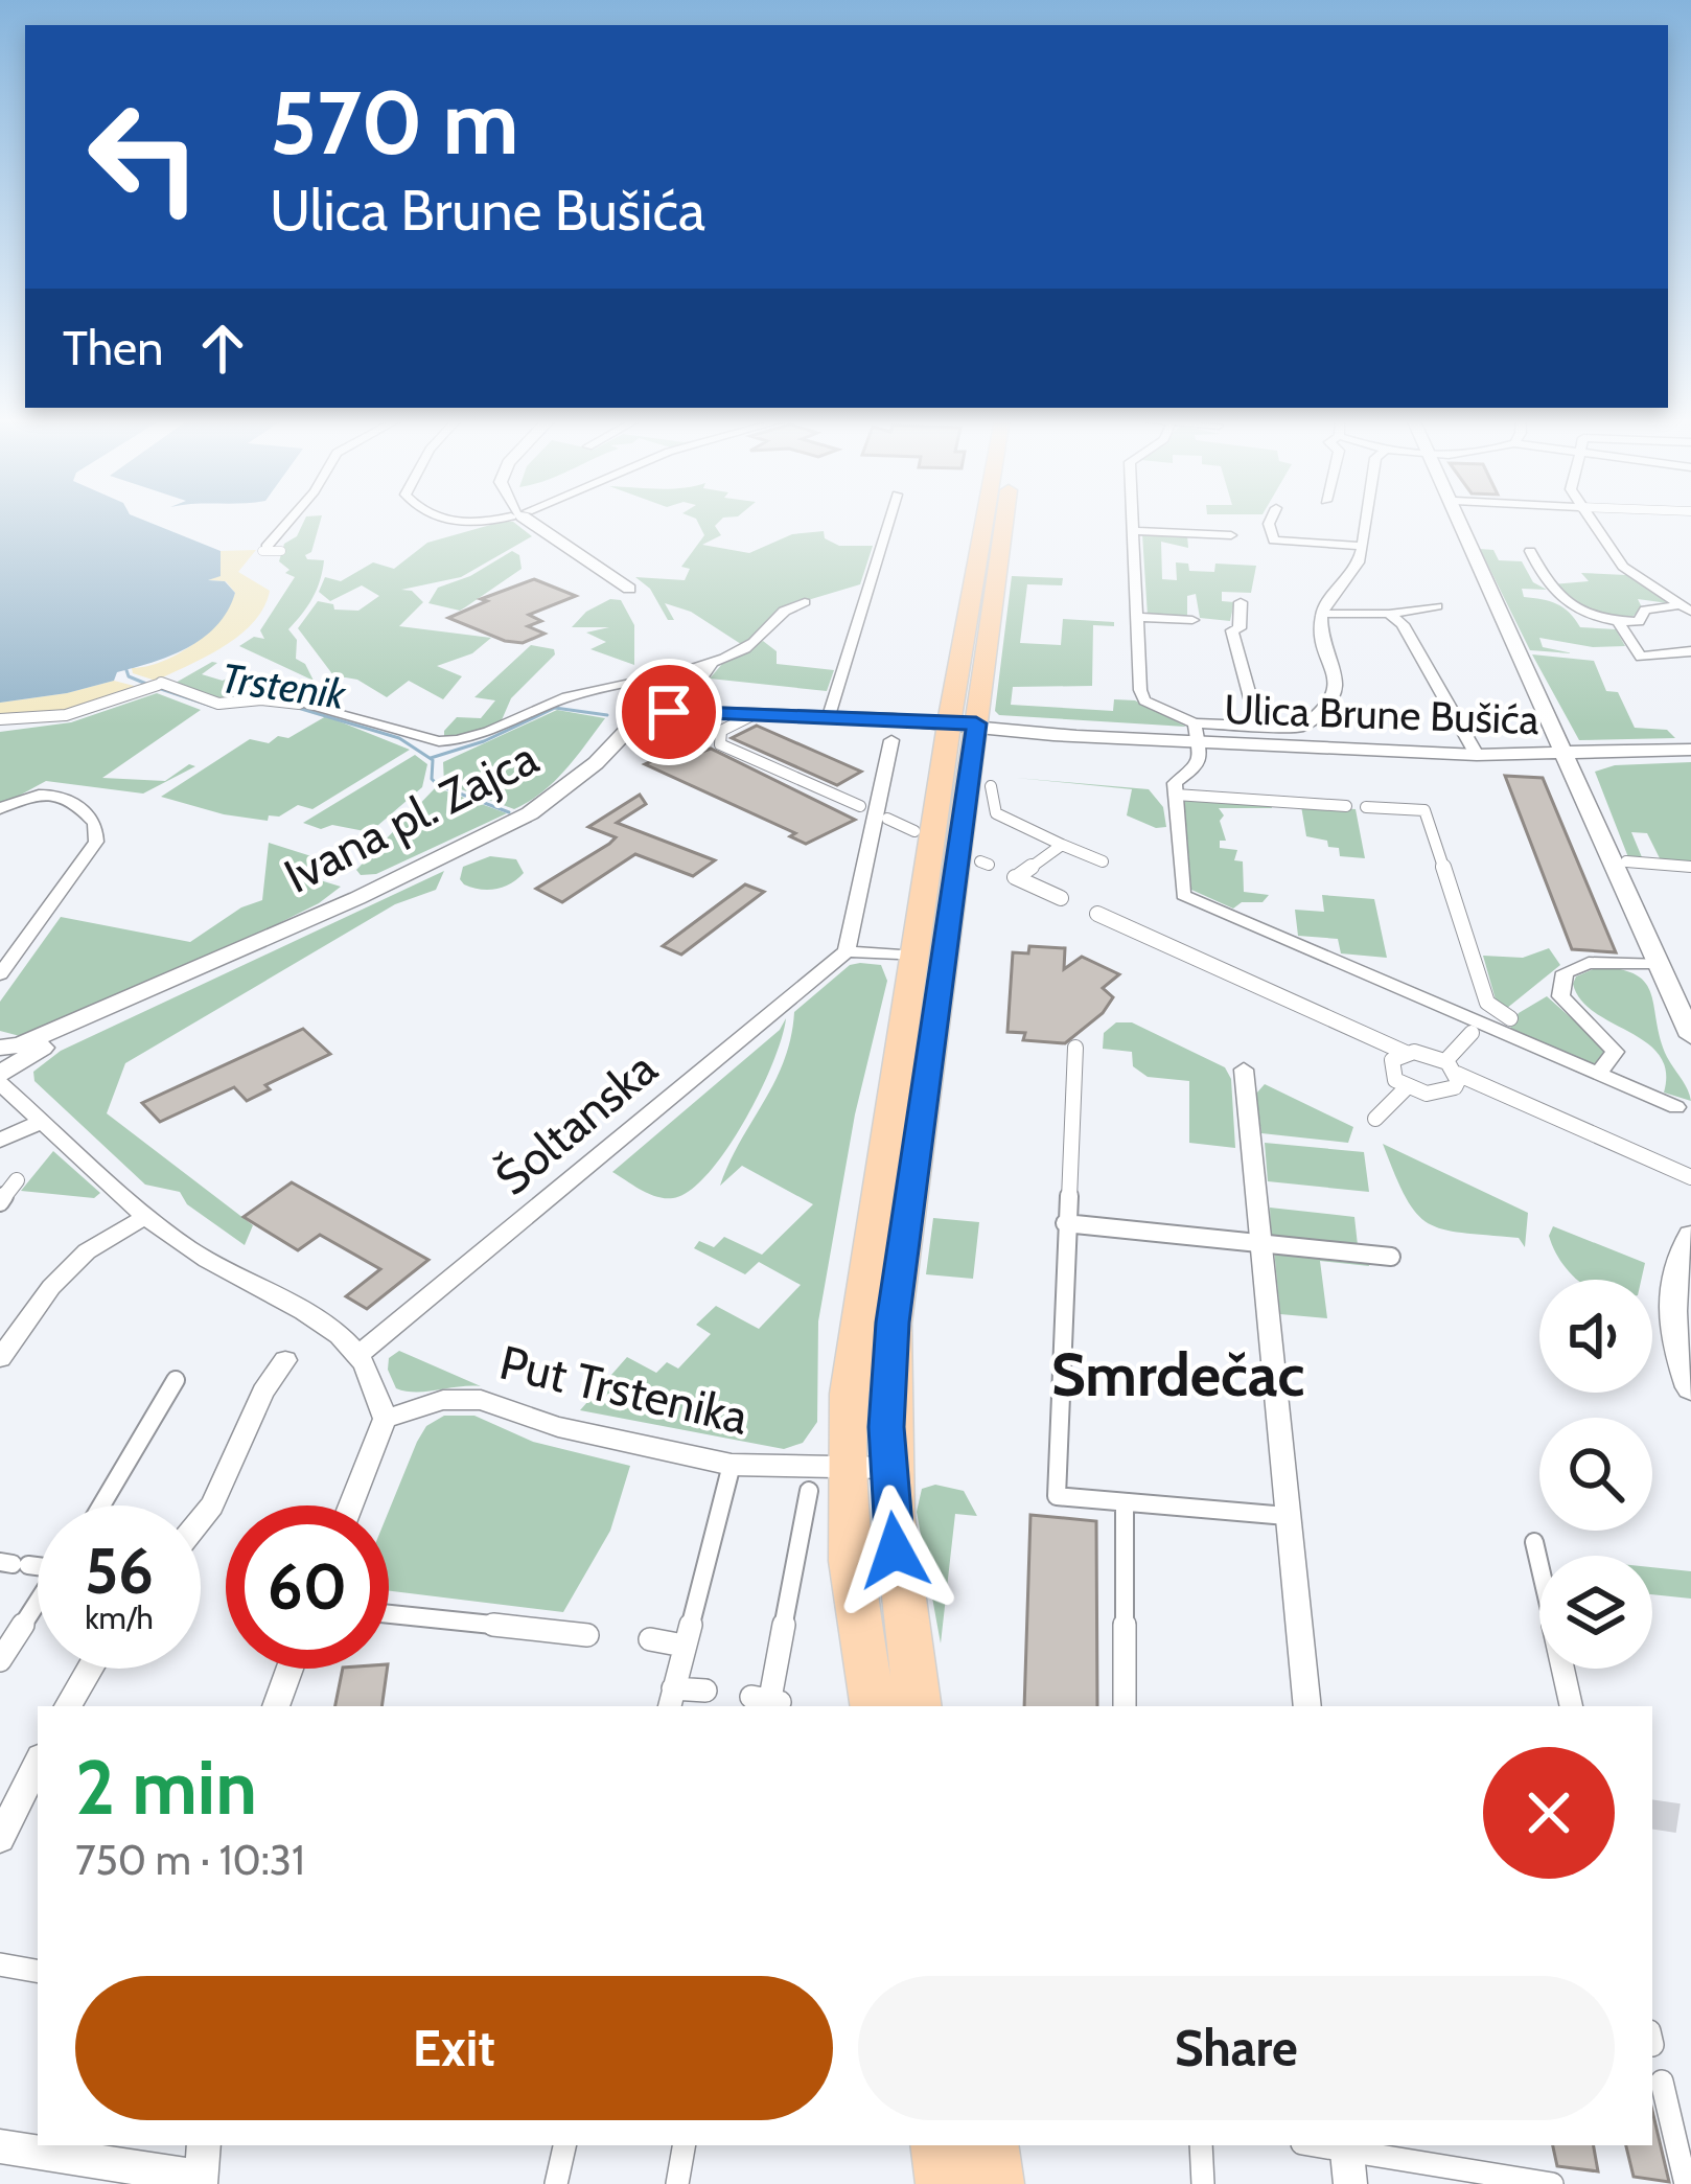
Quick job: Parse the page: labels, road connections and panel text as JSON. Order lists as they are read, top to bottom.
{
  "streets": {
    "street": [
      "Ulica Brune Bušića",
      "Ivana pl. Zajca",
      "Šoltanska",
      "Put Trstenika"
    ]
  },
  "crossings": [
    ["Ulica Brune Bušića", "Ivana pl. Zajca"]
  ],
  "districts": ["Smrdečac"],
  "water": ["Trstenik"],
  "page": {
    "turn": ["570 m", "Ulica Brune Bušića"],
    "then": "Then",
    "speed": "56 km/h",
    "limit": "60",
    "heading": ["2 min", "750 m · 10:31"],
    "buttons": ["Exit", "Share"]
  }
}
